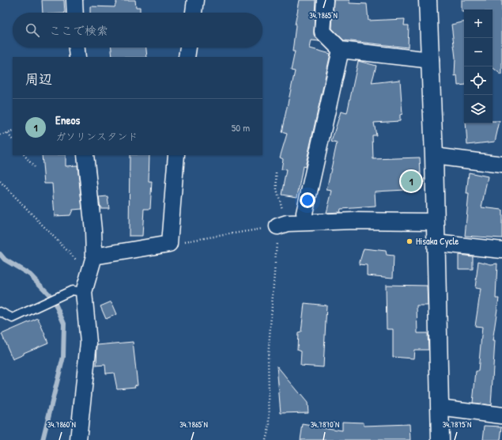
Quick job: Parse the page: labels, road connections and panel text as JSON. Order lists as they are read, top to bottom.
{
  "places": ["Hisaka Cycle"],
  "page": {
    "map_buttons": ["+", "−"],
    "search": "ここで検索",
    "heading": "周辺",
    "list": [
      {
        "mark": "1",
        "name": "Eneos",
        "note": "ガソリンスタンド",
        "value": "50 m"
      }
    ],
    "pins": "1"
  },
  "coordinates": [
    "34.7865°N",
    "34.7860°N",
    "34.7870°N",
    "34.7875°N"
  ]
}
